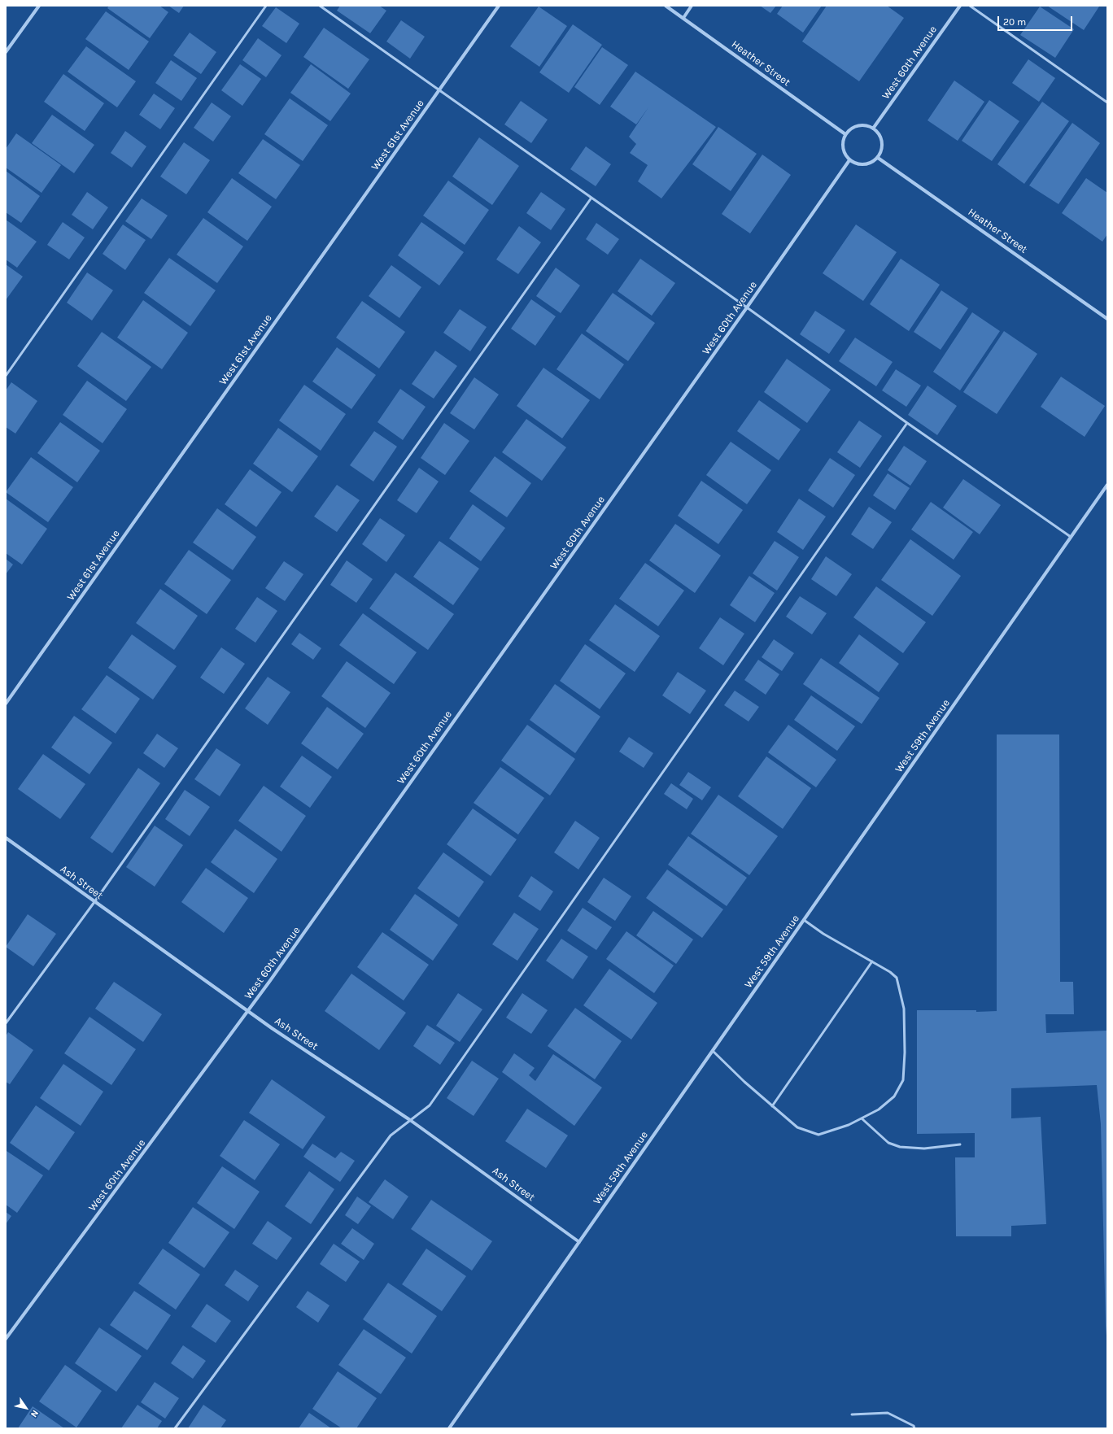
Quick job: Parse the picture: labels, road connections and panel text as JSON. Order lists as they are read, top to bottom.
{
  "streets": {
    "street": [
      "West 60th Avenue",
      "Heather Street",
      "West 61st Avenue",
      "West 59th Avenue",
      "Ash Street"
    ]
  },
  "crossings": [
    ["West 60th Avenue", "Heather Street"],
    ["West 60th Avenue", "Ash Street"],
    ["West 59th Avenue", "Ash Street"]
  ],
  "scale_bar": "20 m",
  "north": "bottom right"
}
